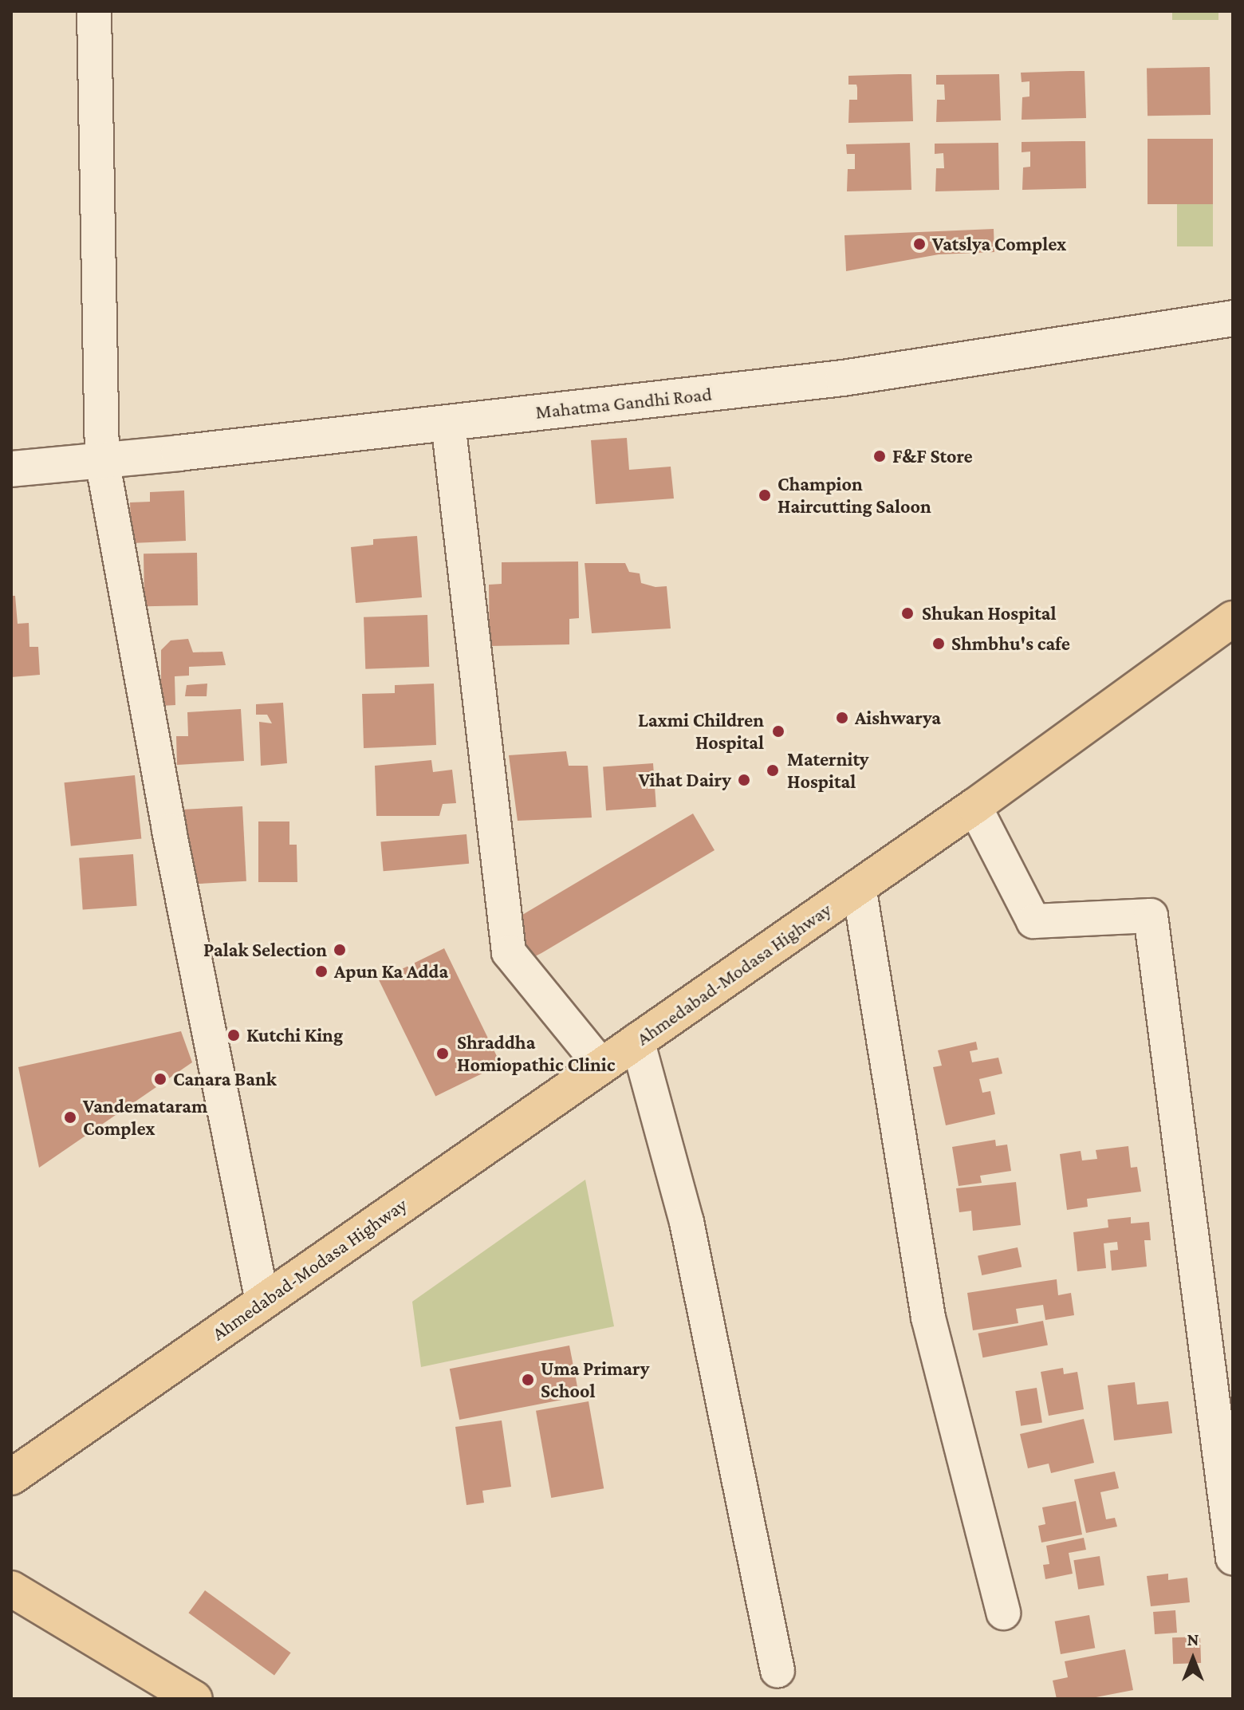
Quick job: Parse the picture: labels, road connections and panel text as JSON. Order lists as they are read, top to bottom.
{
  "streets": {
    "main road": ["Ahmedabad-Modasa Highway"],
    "street": ["Mahatma Gandhi Road"]
  },
  "places": [
    "Vatslya Complex",
    "F&F Store",
    "Champion Haircutting Saloon",
    "Shukan Hospital",
    "Shmbhu's cafe",
    "Aishwarya",
    "Laxmi Children Hospital",
    "Maternity Hospital",
    "Vihat Dairy",
    "Palak Selection",
    "Apun Ka Adda",
    "Kutchi King",
    "Shraddha Homiopathic Clinic",
    "Canara Bank",
    "Vandemataram Complex",
    "Uma Primary School"
  ],
  "north": "top"
}
